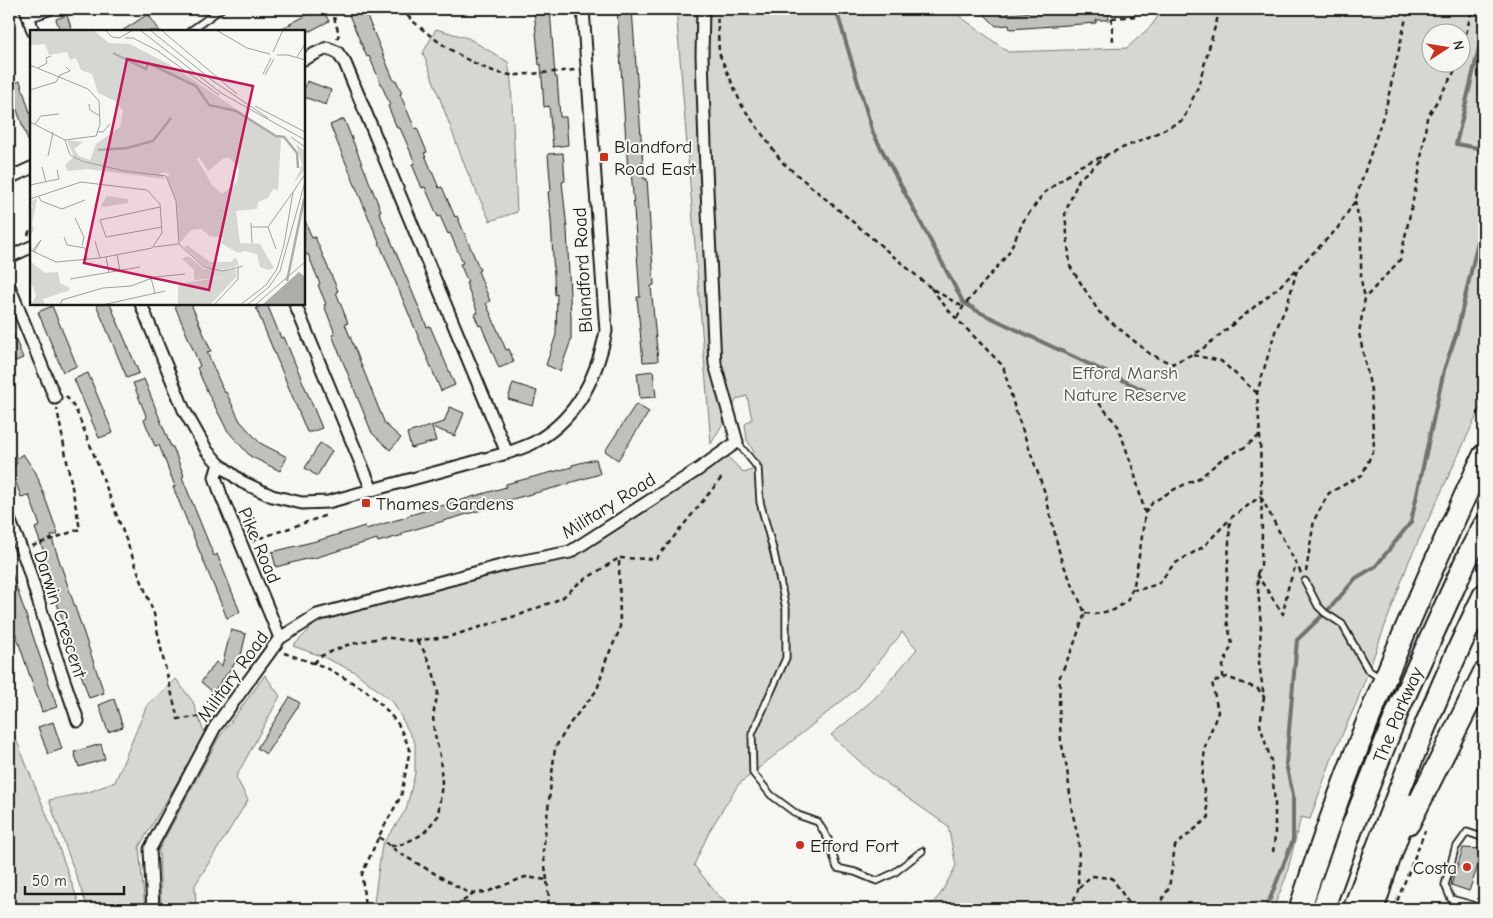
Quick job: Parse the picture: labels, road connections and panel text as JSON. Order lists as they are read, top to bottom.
{
  "streets": {
    "highway": ["The Parkway"],
    "street": [
      "Blandford Road",
      "Military Road",
      "Pike Road",
      "Darwin Crescent"
    ]
  },
  "crossings": [
    ["Blandford Road", "Pike Road"],
    ["Military Road", "Pike Road"]
  ],
  "parks": ["Efford Marsh Nature Reserve"],
  "places": {
    "transit": ["Blandford Road East", "Thames Gardens"],
    "other": ["Efford Fort", "Costa"]
  },
  "scale_bar": "50 m",
  "north": "right"
}
